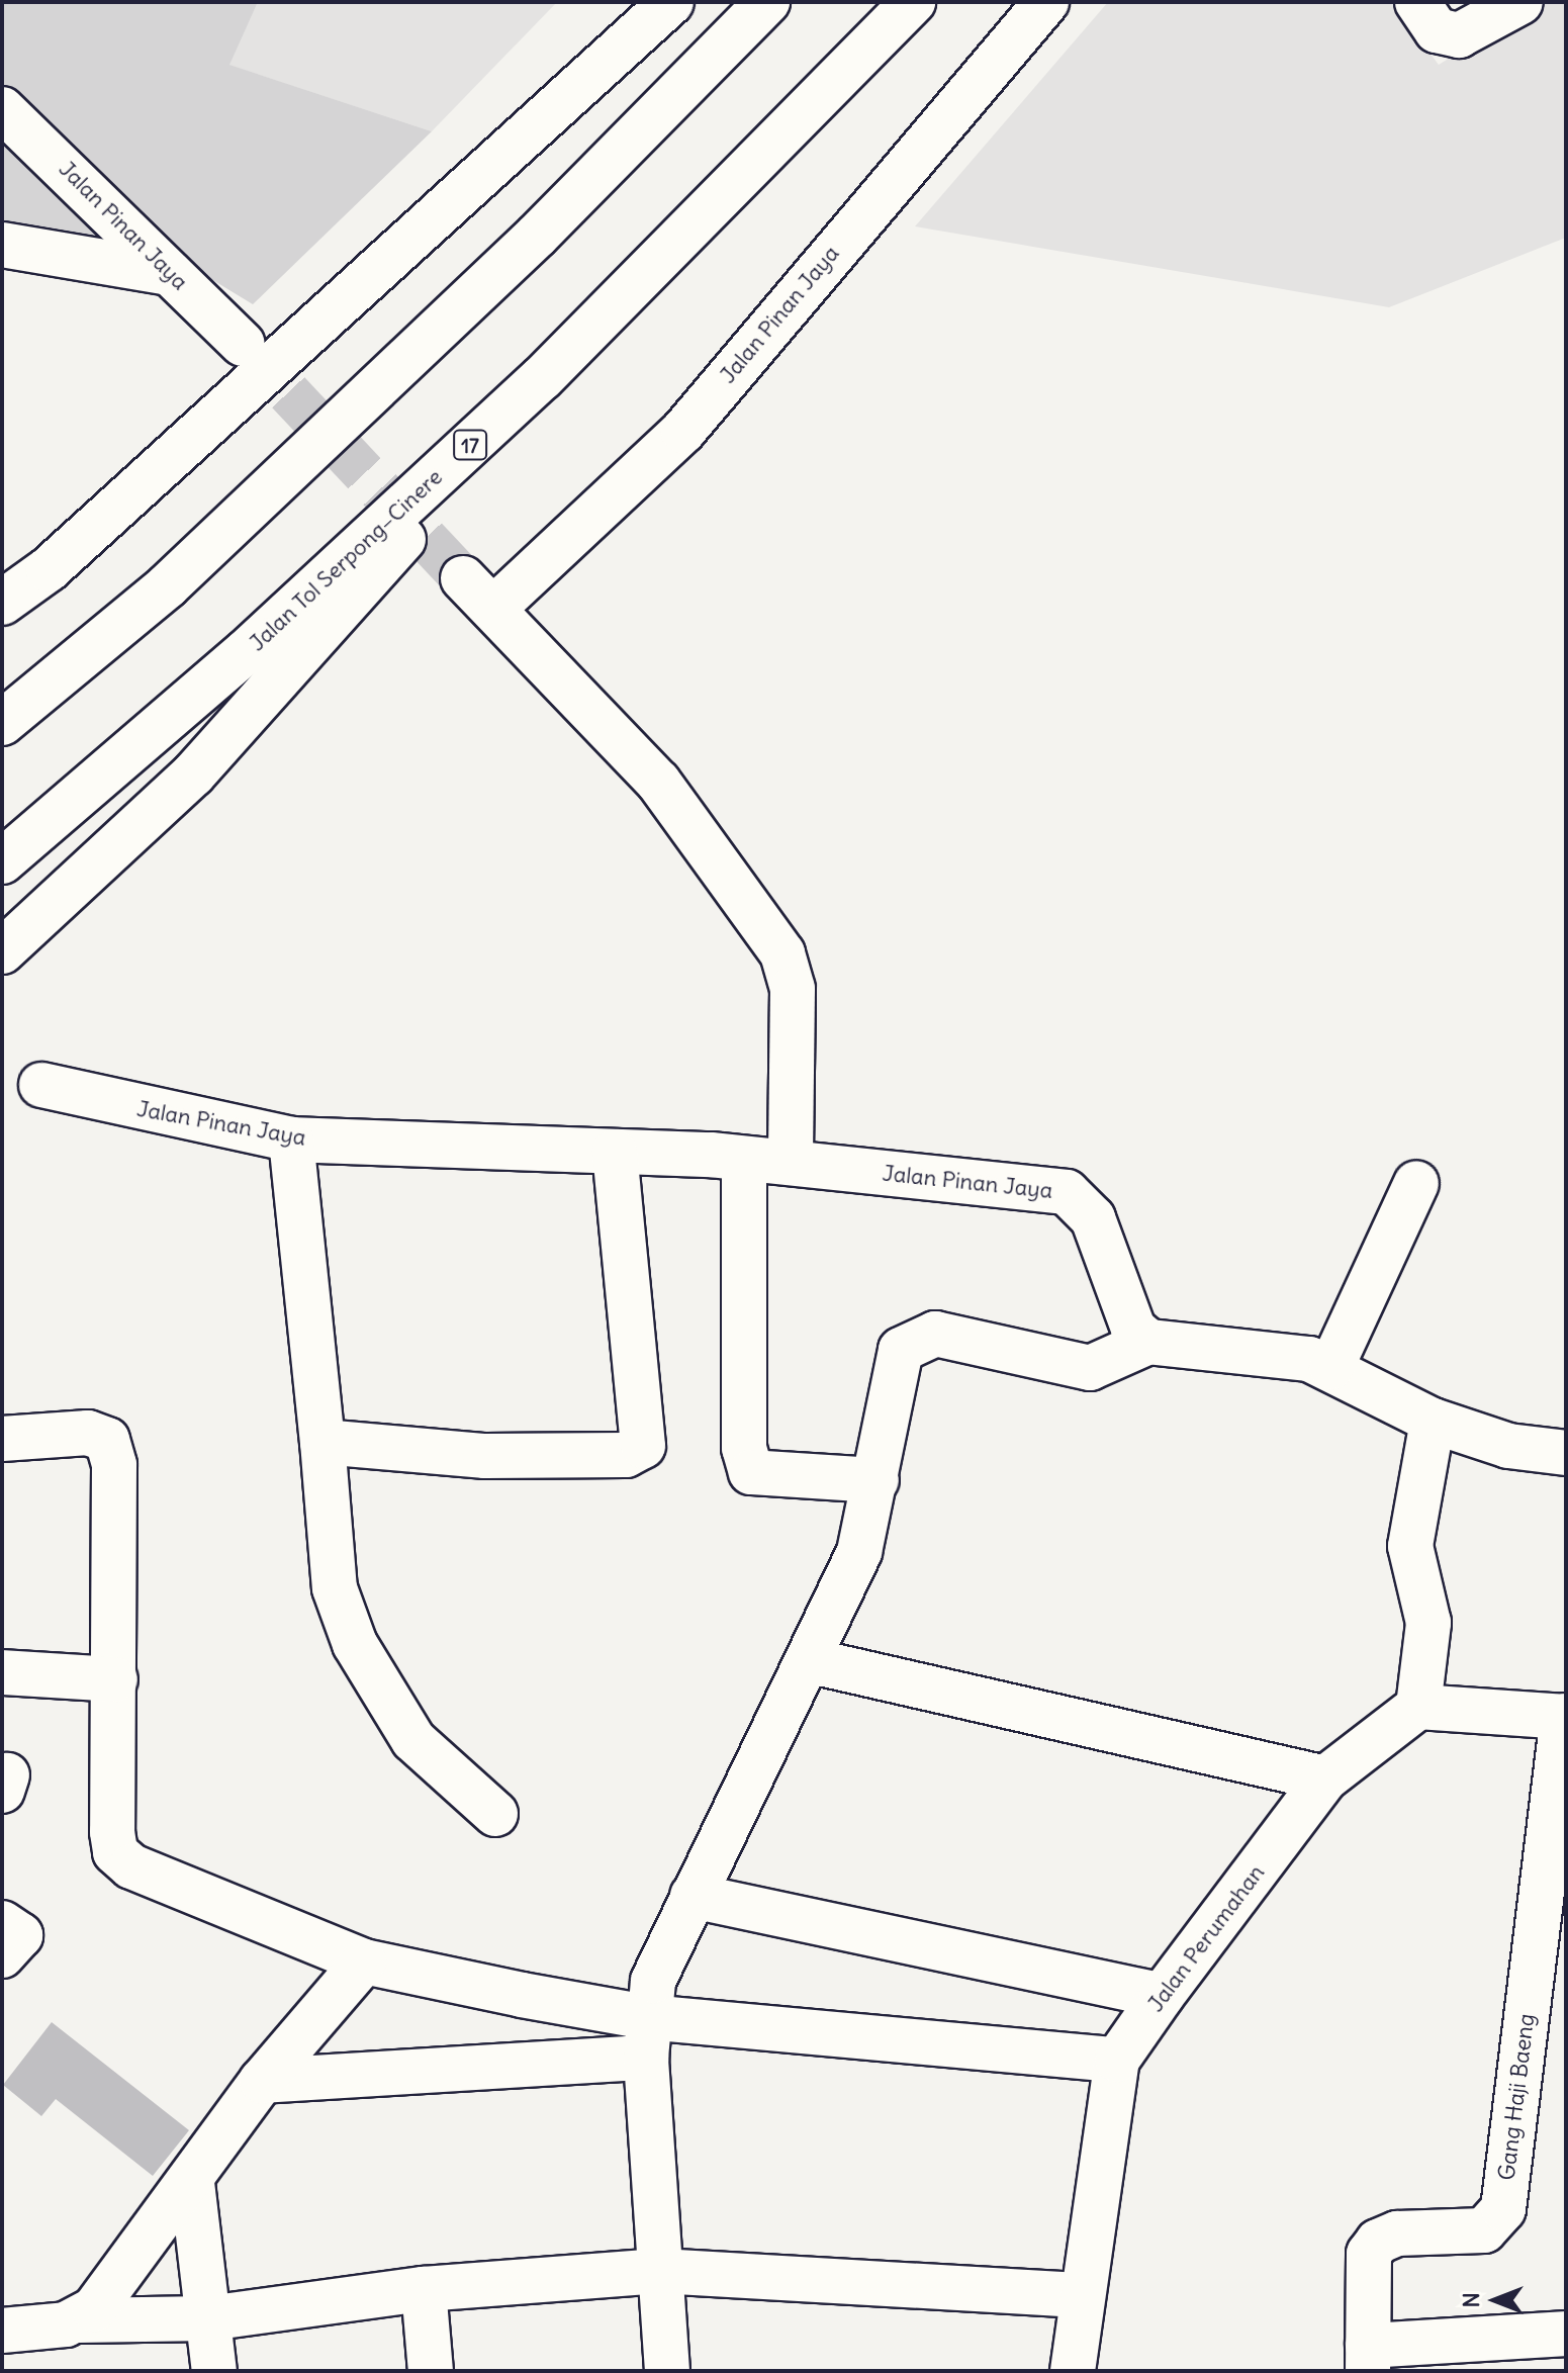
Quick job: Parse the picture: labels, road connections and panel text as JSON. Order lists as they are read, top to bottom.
{
  "streets": {
    "main road": [
      "Jalan Pinan Jaya",
      "17",
      "Jalan Tol Serpong–Cinere",
      "Jalan Perumahan",
      "Gang Haji Baeng"
    ]
  },
  "north": "left"
}
